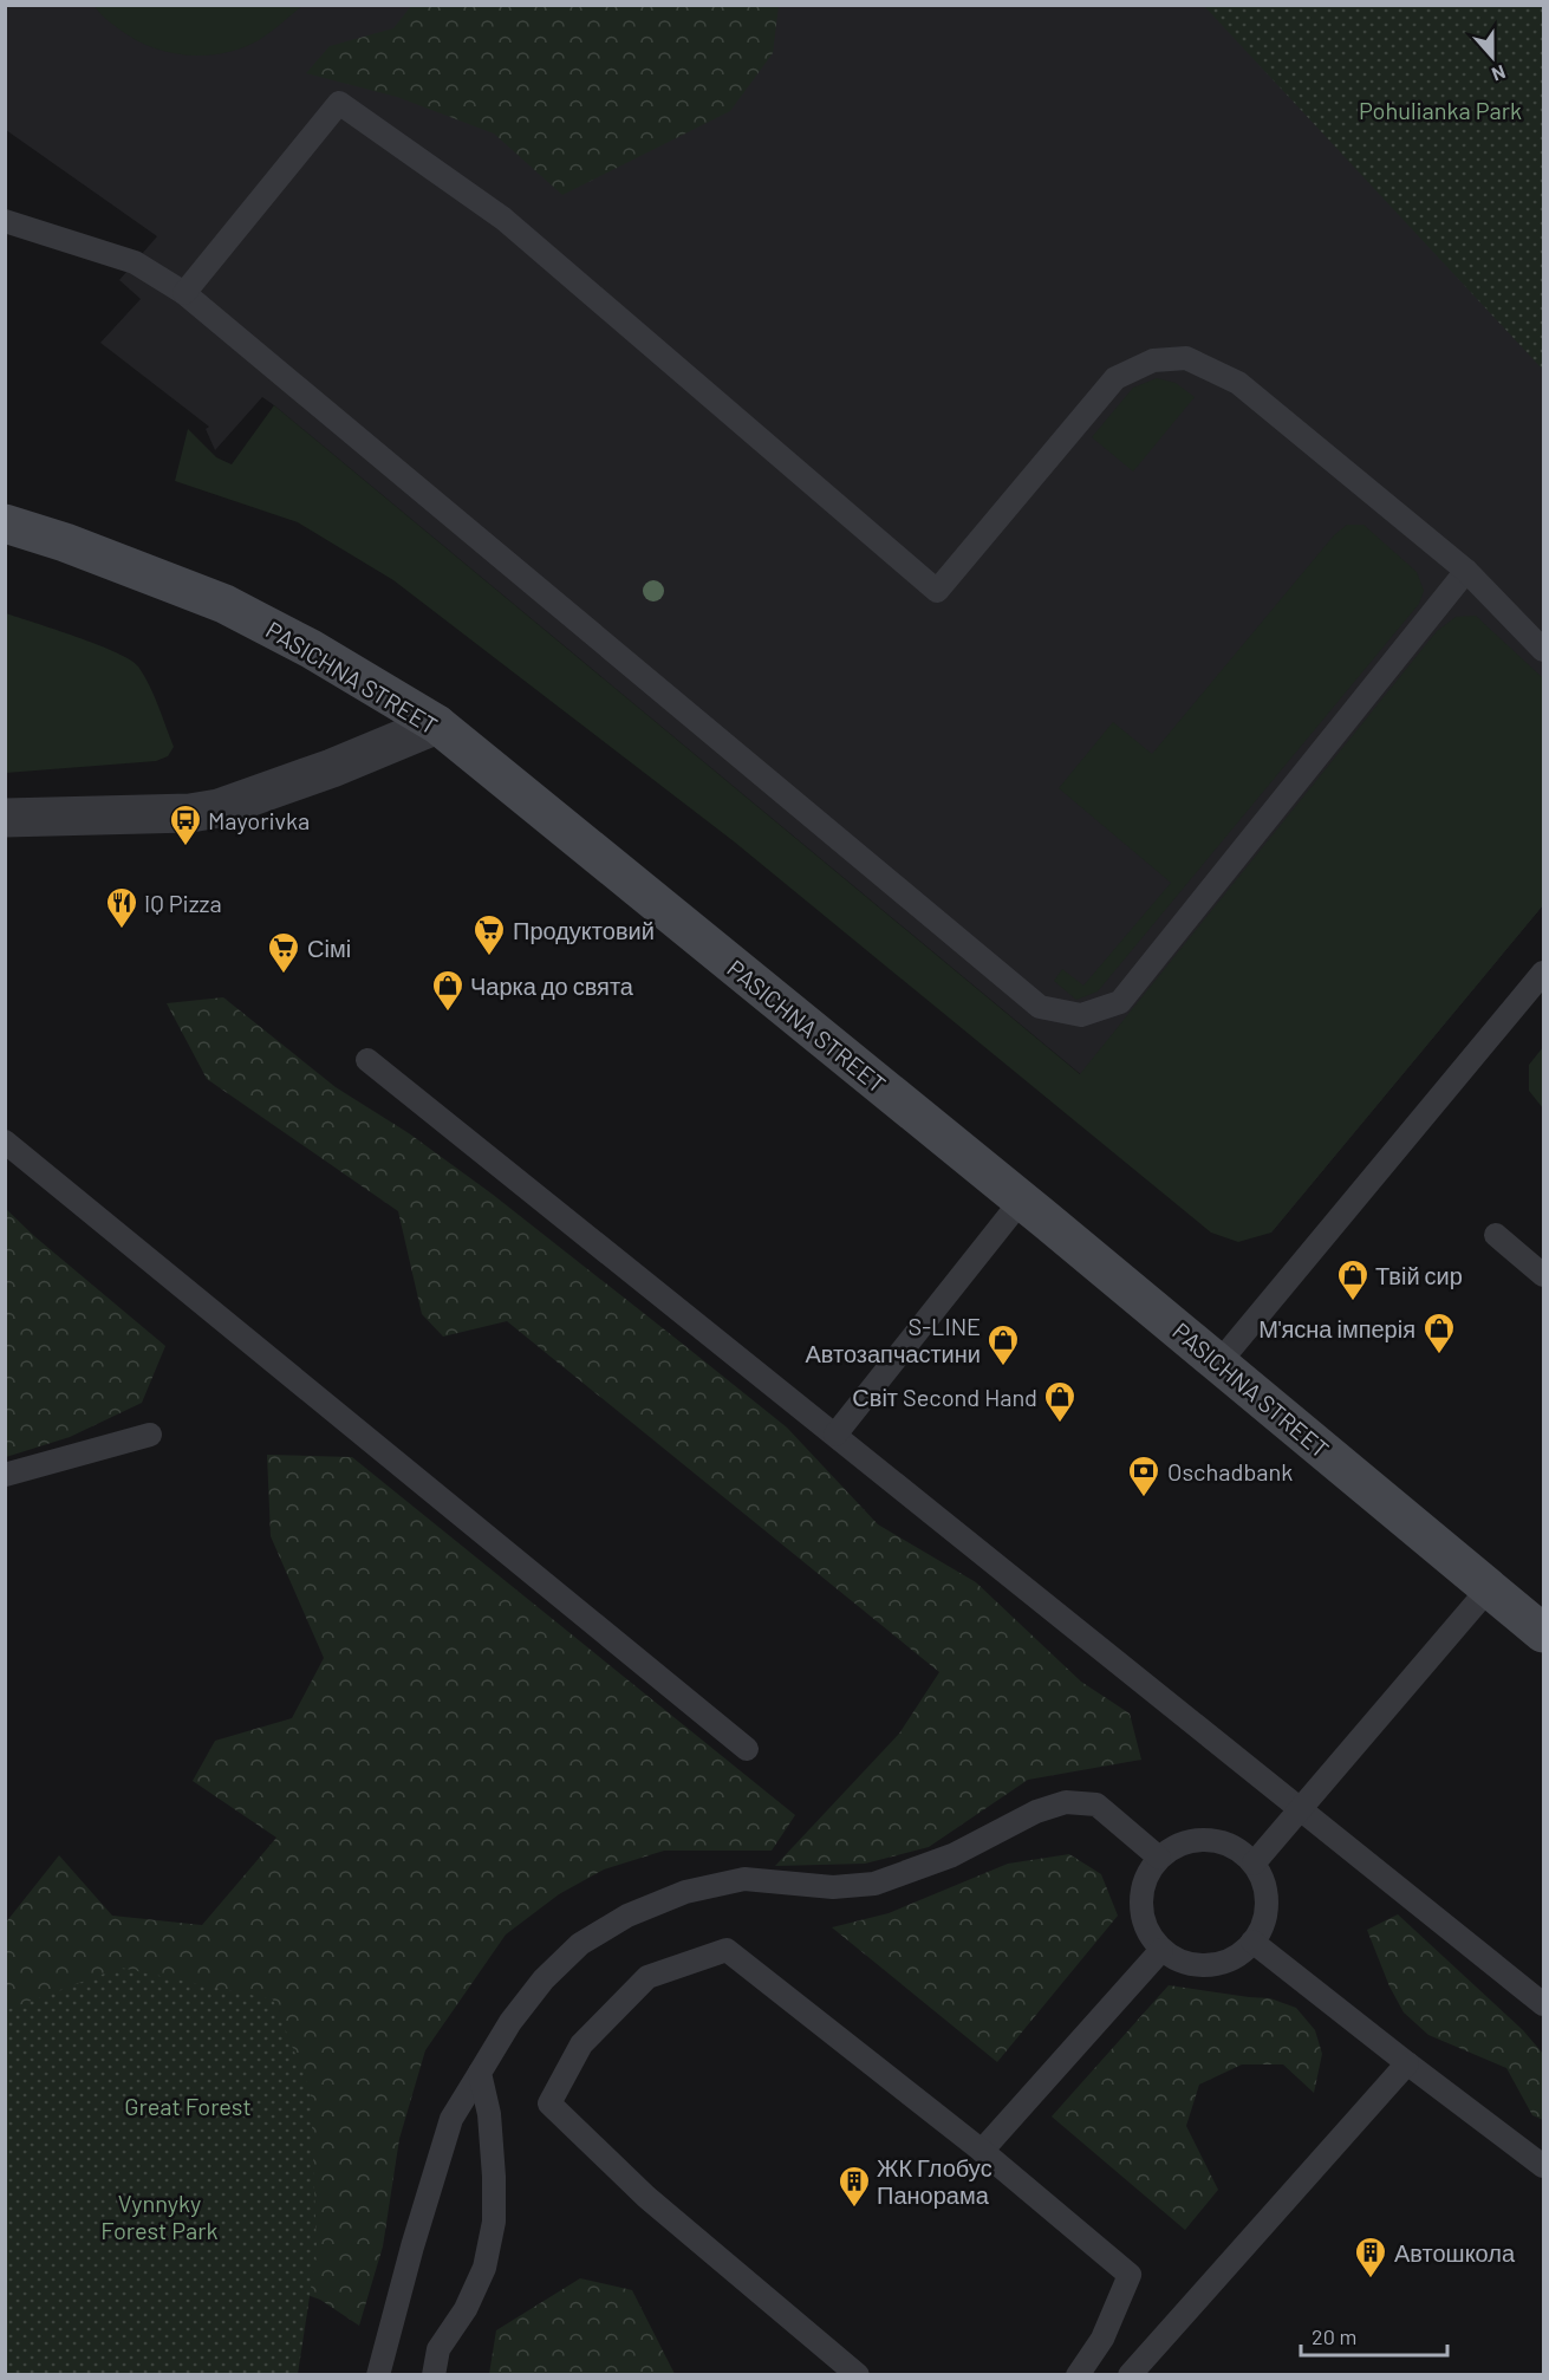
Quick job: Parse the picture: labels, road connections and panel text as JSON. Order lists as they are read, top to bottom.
{
  "streets": {
    "main road": ["PASICHNA STREET"]
  },
  "parks": ["Pohulianka Park", "Great Forest", "Vynnyky Forest Park"],
  "places": {
    "bus stop": ["Mayorivka"],
    "restaurant": ["IQ Pizza"],
    "supermarket": ["Продуктовий", "Сімі"],
    "shop": [
      "Чарка до свята",
      "Твій сир",
      "М'ясна імперія",
      "S-LINE Автозапчастини",
      "Світ Second Hand"
    ],
    "bank": ["Oschadbank"],
    "building": ["ЖК Глобус Панорама", "Автошкола"]
  },
  "scale_bar": "20 m",
  "north": "bottom"
}
